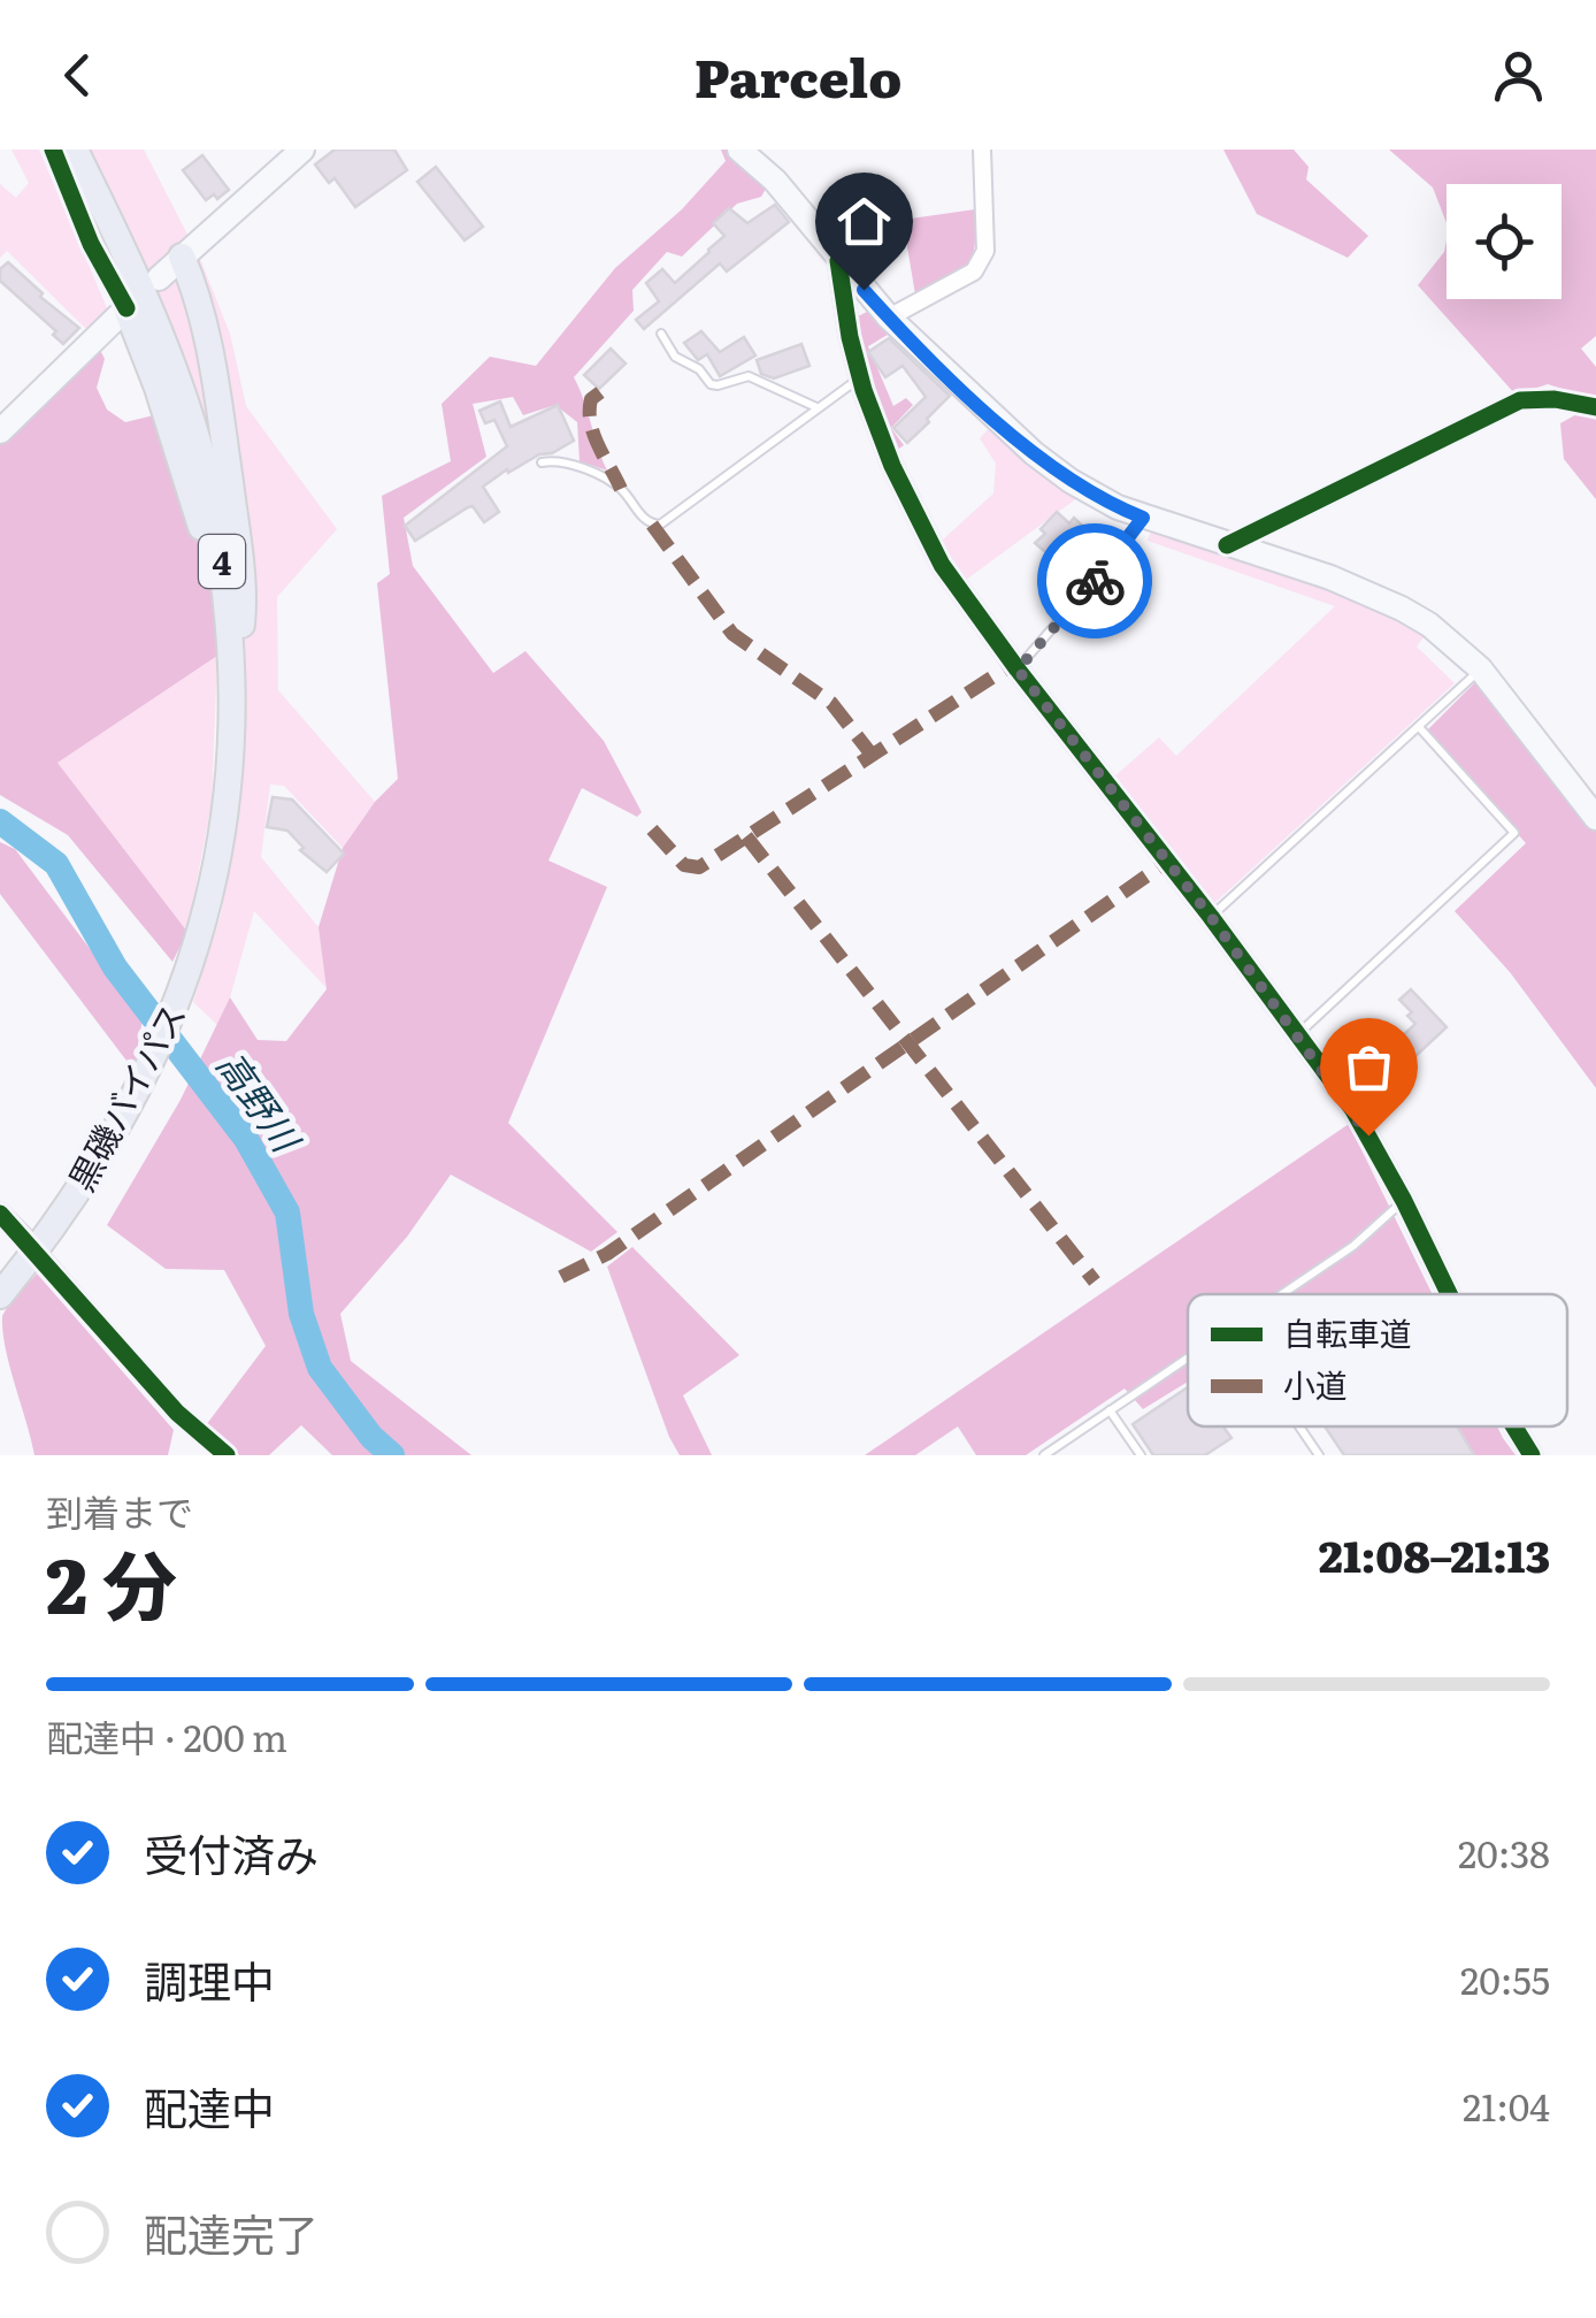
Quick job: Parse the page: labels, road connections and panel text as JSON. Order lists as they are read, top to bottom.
{
  "streets": {
    "highway": ["4", "黒磯バイパス"]
  },
  "crossings": [
    ["4", "黒磯バイパス"]
  ],
  "water": ["高野川"],
  "legend": ["自転車道", "小道"],
  "page": {
    "header": "Parcelo",
    "heading": ["2 分", "到着まで", "21:08–21:13"],
    "bar": "配達中 · 200 m",
    "list": [
      ["受付済み", "20:38"],
      ["調理中", "20:55"],
      ["配達中", "21:04"],
      "配達完了"
    ]
  }
}
